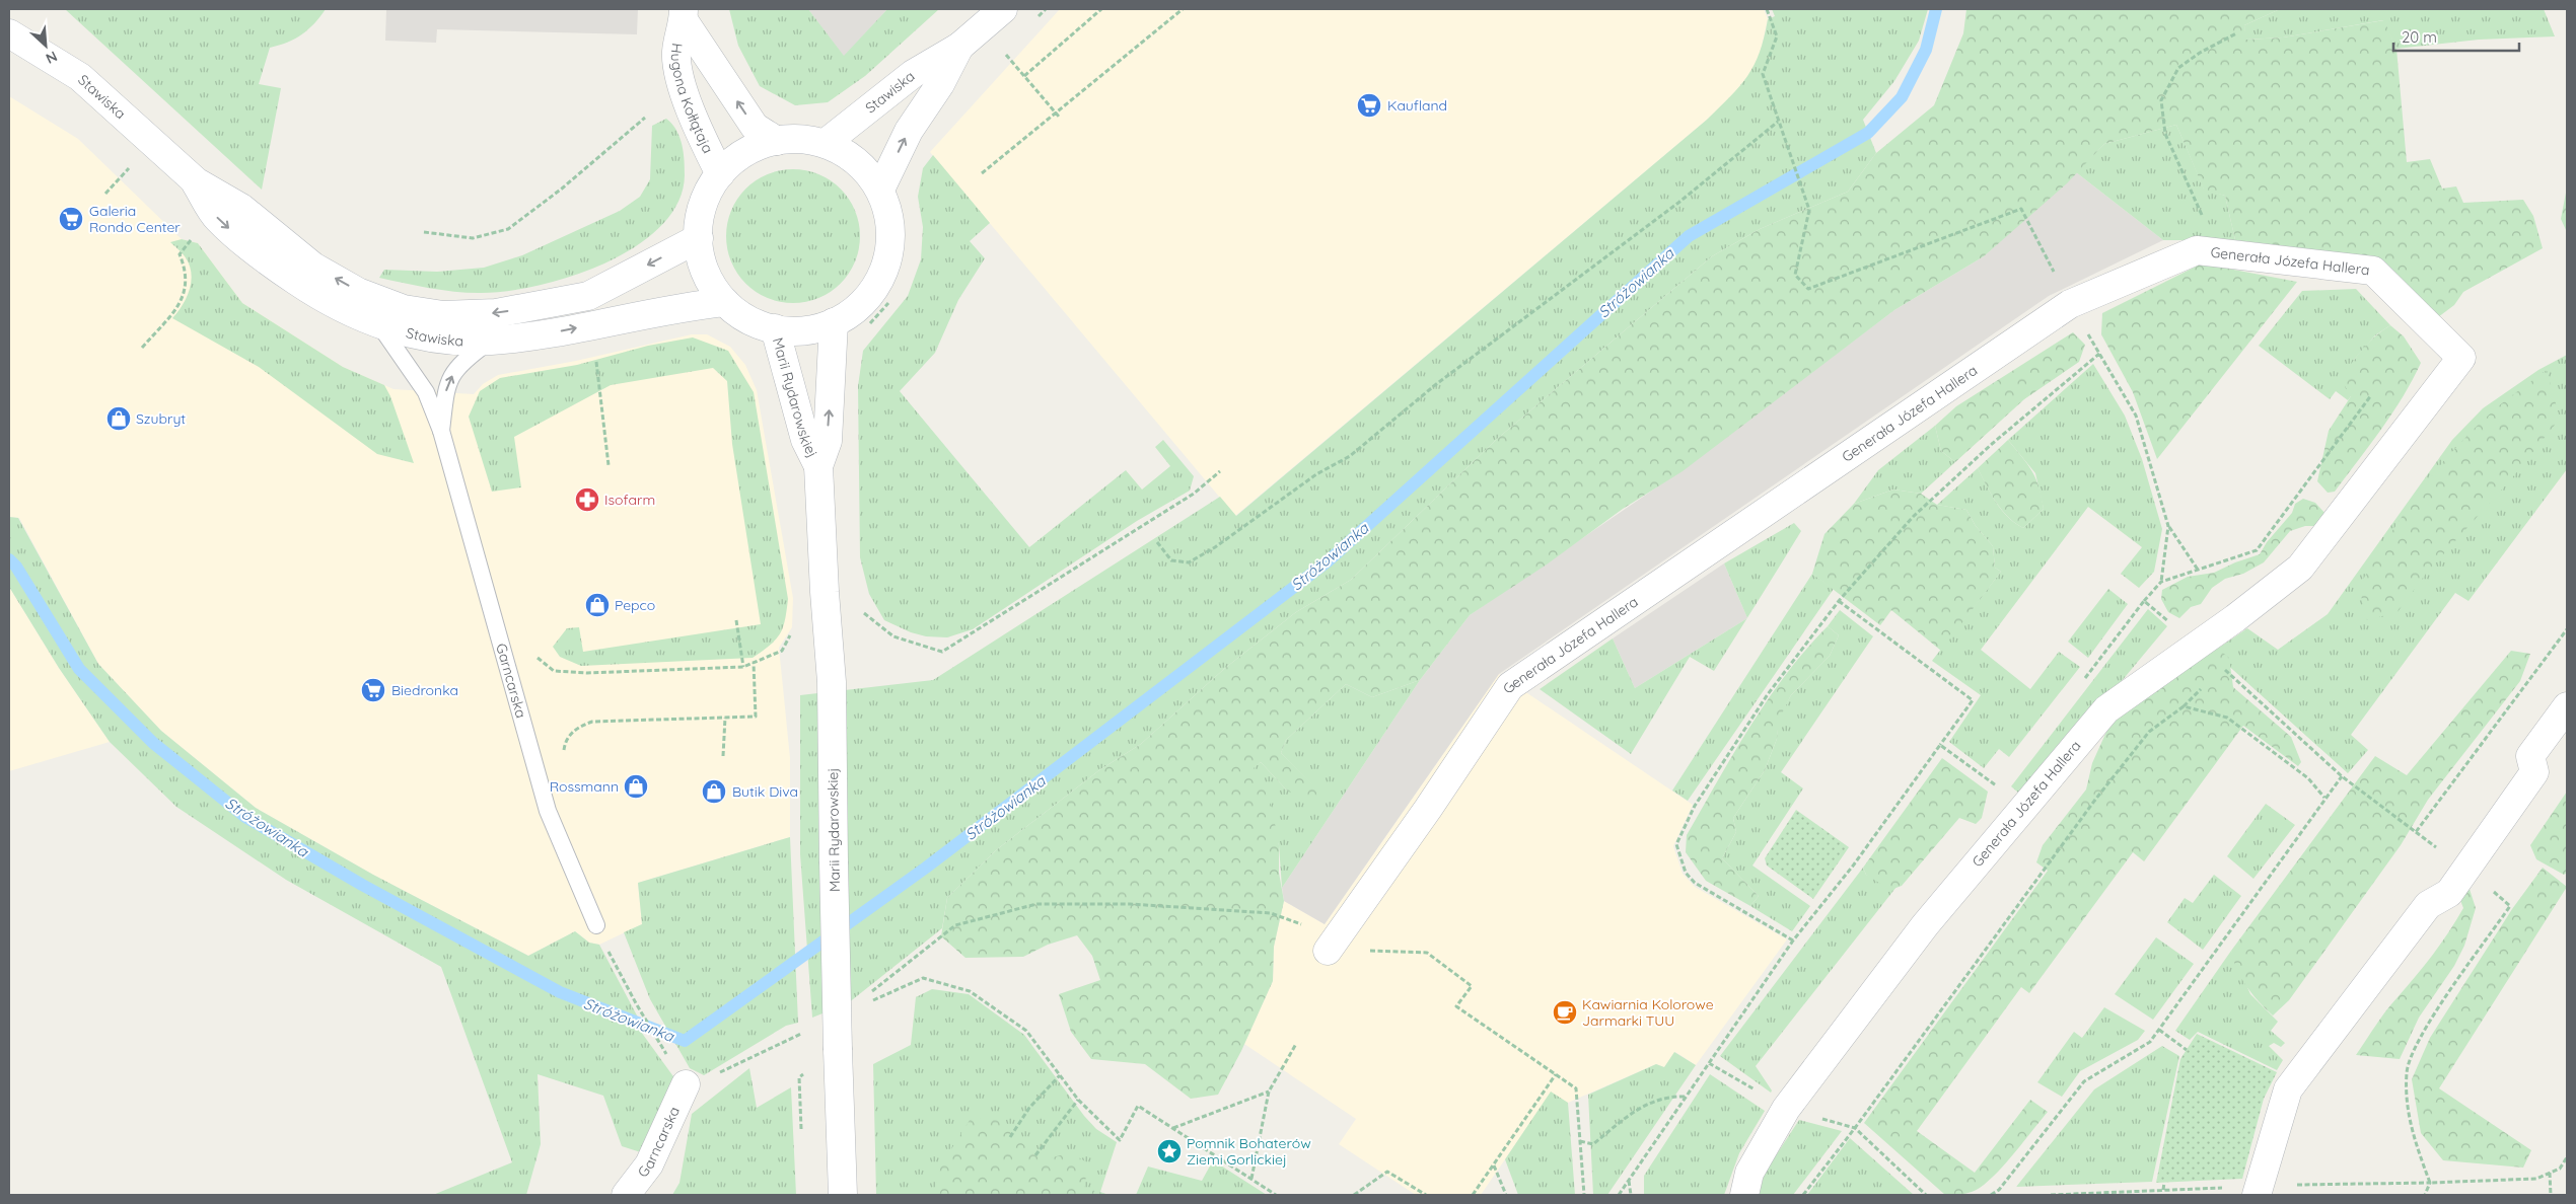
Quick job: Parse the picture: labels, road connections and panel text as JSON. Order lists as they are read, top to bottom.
{
  "streets": {
    "street": [
      "Stawiska",
      "Hugona Kołłątaja",
      "Generała Józefa Hallera",
      "Marii Rydarowskiej",
      "Garncarska"
    ]
  },
  "crossings": [
    ["Stawiska", "Garncarska"]
  ],
  "one_way": ["Hugona Kołłątaja"],
  "water": ["Stróżowianka"],
  "places": {
    "supermarket": ["Kaufland", "Galeria Rondo Center", "Biedronka"],
    "shop": [
      "Szubryt",
      "Pepco",
      "Rossmann",
      "Butik Diva"
    ],
    "pharmacy": ["Isofarm"],
    "cafe": ["Kawiarnia Kolorowe Jarmarki TUU"],
    "place": ["Pomnik Bohaterów Ziemi Gorlickiej"]
  },
  "scale_bar": "20 m",
  "north": "bottom right"
}
